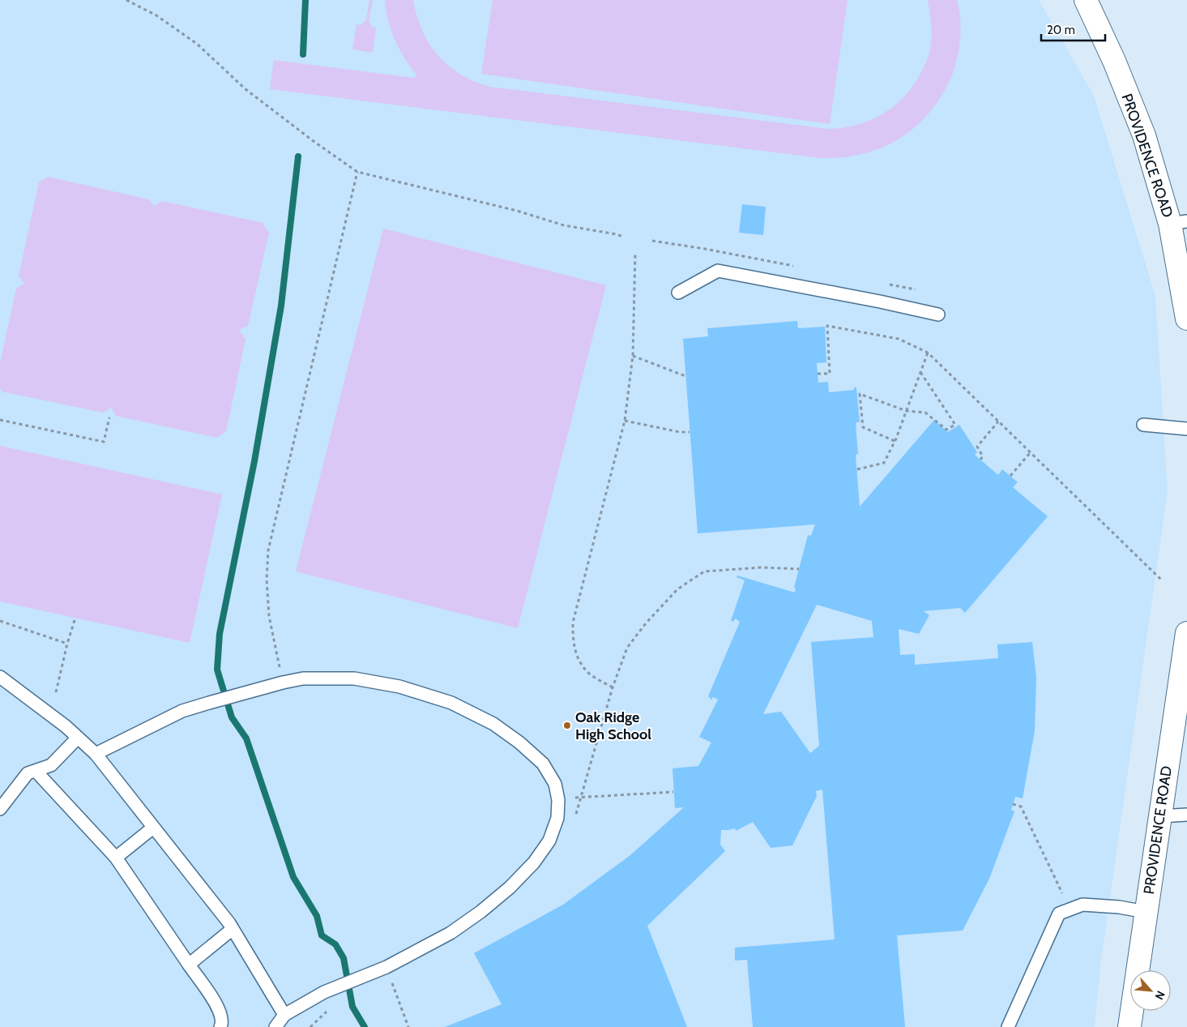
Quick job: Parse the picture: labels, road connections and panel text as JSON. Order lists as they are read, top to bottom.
{
  "streets": {
    "street": ["PROVIDENCE ROAD"]
  },
  "places": ["Oak Ridge High School"],
  "scale_bar": "20 m",
  "north": "bottom right"
}
